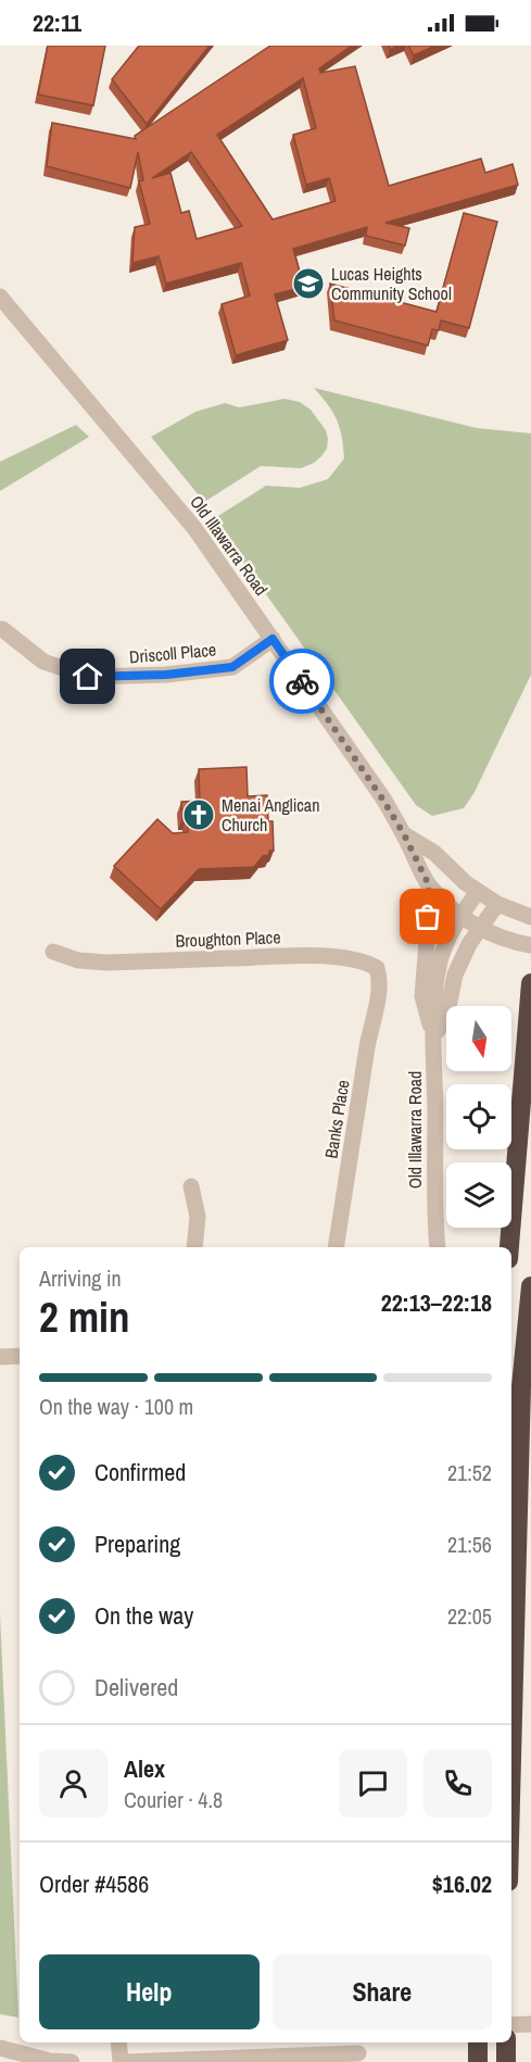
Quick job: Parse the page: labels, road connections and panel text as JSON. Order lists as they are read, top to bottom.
{
  "streets": {
    "street": [
      "Old Illawarra Road",
      "Driscoll Place",
      "Broughton Place",
      "Banks Place"
    ]
  },
  "crossings": [
    ["Old Illawarra Road", "Driscoll Place"],
    ["Broughton Place", "Banks Place"]
  ],
  "places": {
    "school or university": ["Lucas Heights Community School"],
    "church": ["Menai Anglican Church"]
  },
  "north": "bottom",
  "page": {
    "status": "22:11",
    "heading": ["2 min", "Arriving in", "22:13–22:18"],
    "panel": [
      "Alex",
      "Courier · 4.8",
      "Order #4586",
      "$16.02"
    ],
    "bar": "On the way · 100 m",
    "list": [
      ["Confirmed", "21:52"],
      ["Preparing", "21:56"],
      ["On the way", "22:05"],
      "Delivered"
    ],
    "buttons": ["Help", "Share"]
  }
}
